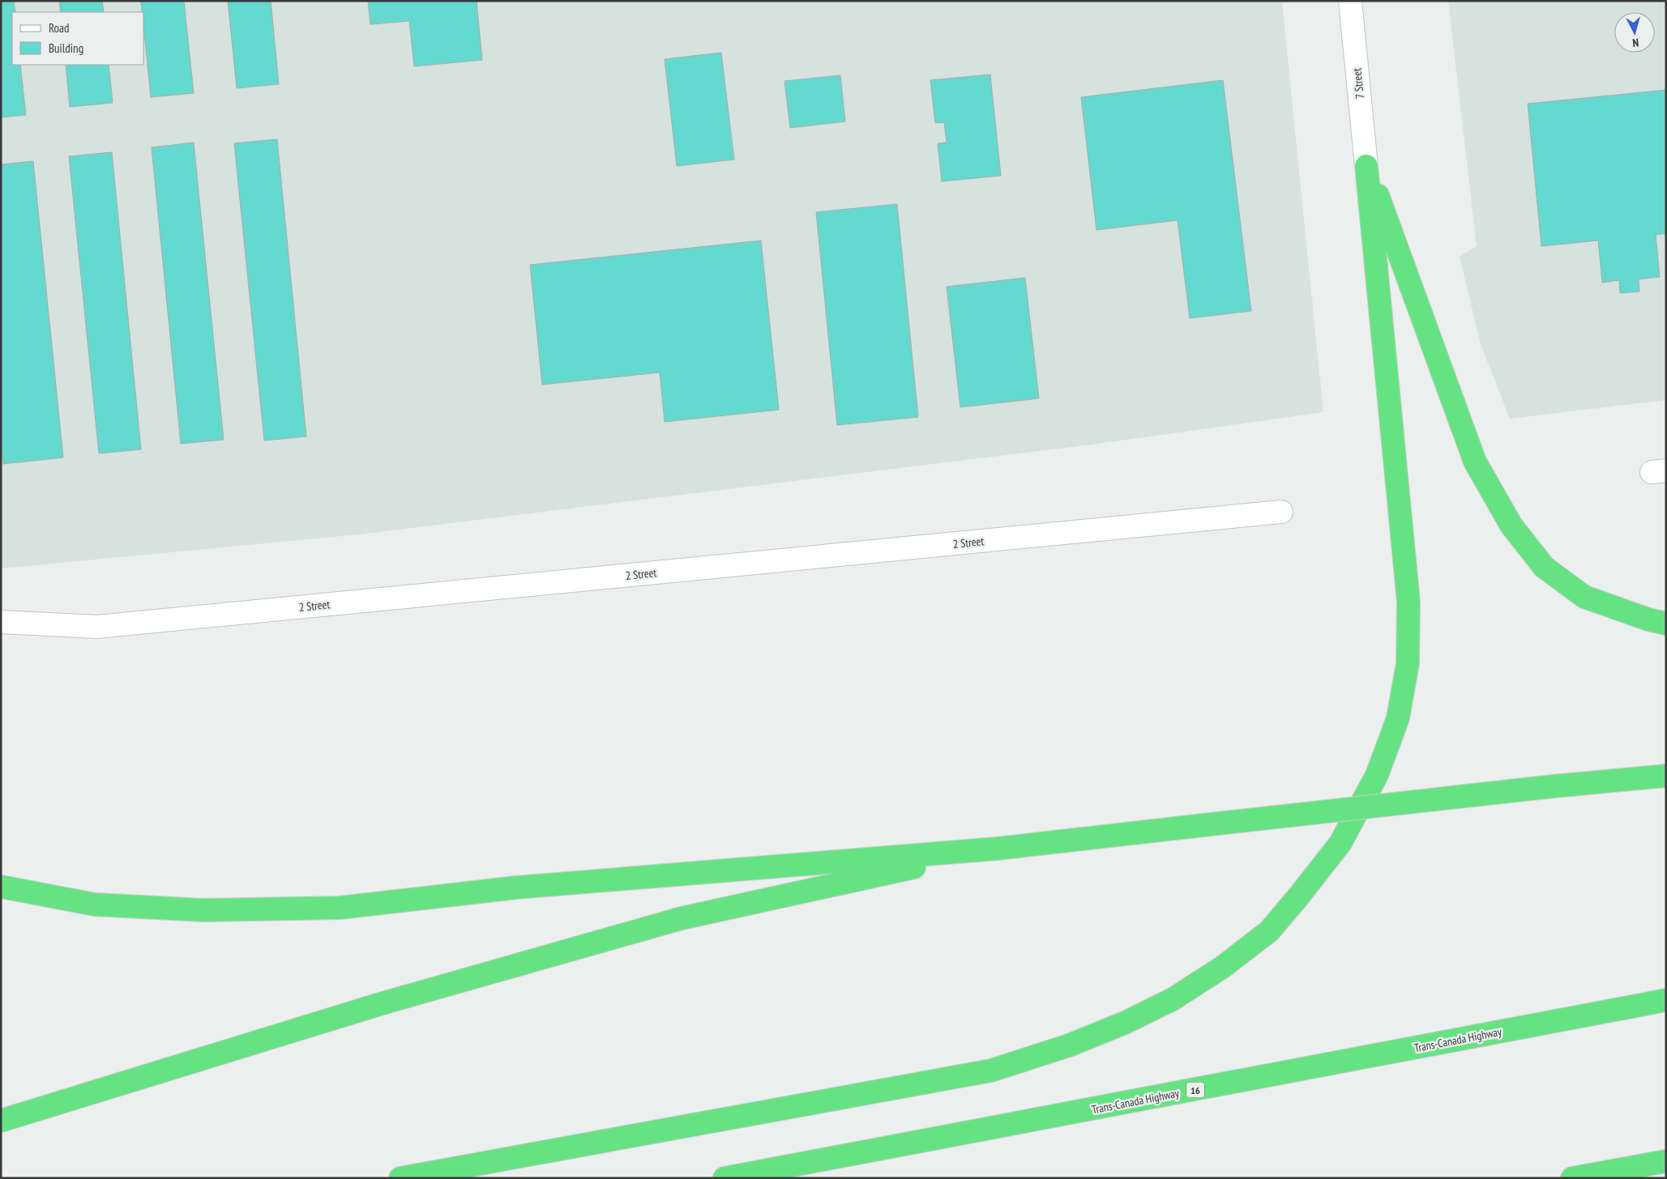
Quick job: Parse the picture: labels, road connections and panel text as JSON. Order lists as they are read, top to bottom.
{
  "streets": {
    "highway": ["Trans-Canada Highway", "16"],
    "street": ["7 Street", "2 Street"]
  },
  "legend": ["Road", "Building"],
  "north": "bottom"
}
